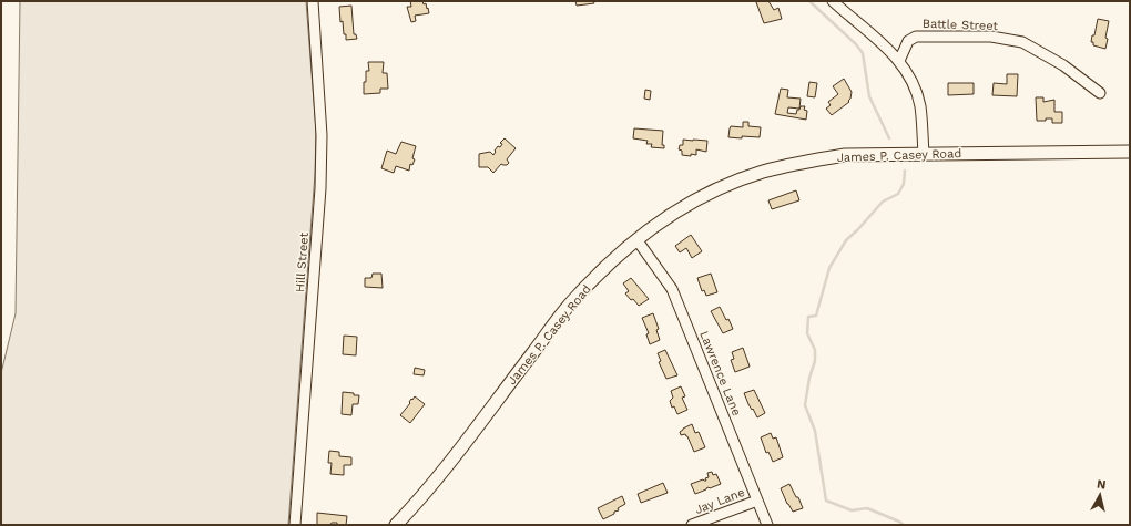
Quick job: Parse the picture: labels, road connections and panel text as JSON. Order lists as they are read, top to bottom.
{
  "streets": {
    "main road": ["James P. Casey Road"],
    "street": [
      "Battle Street",
      "Hill Street",
      "Lawrence Lane",
      "Jay Lane"
    ]
  },
  "crossings": [
    ["James P. Casey Road", "Lawrence Lane"],
    ["Lawrence Lane", "Jay Lane"]
  ],
  "north": "top"
}
